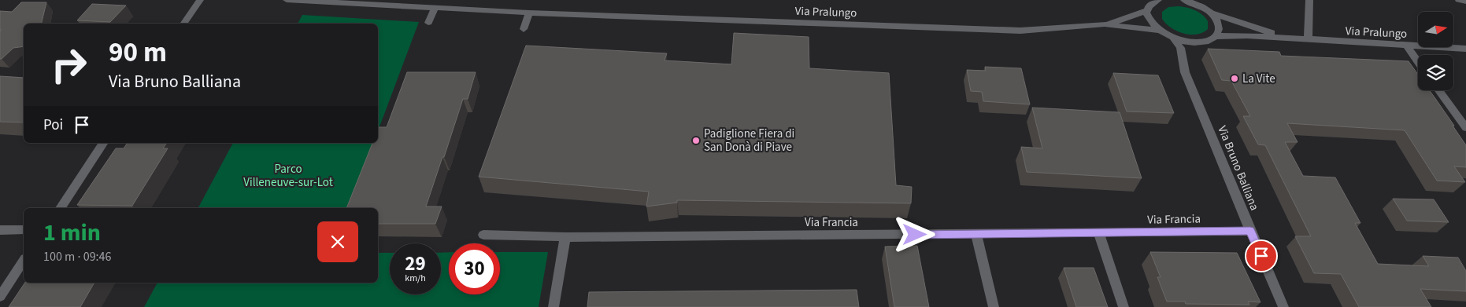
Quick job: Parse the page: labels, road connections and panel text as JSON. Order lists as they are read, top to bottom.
{
  "streets": {
    "street": ["Via Pralungo", "Via Bruno Balliana", "Via Francia"]
  },
  "crossings": [
    ["Via Pralungo", "Via Bruno Balliana"],
    ["Via Bruno Balliana", "Via Francia"]
  ],
  "parks": ["Parco Villeneuve-sur-Lot"],
  "places": ["La Vite", "Padiglione Fiera di San Donà di Piave"],
  "north": "right",
  "page": {
    "turn": ["90 m", "Via Bruno Balliana"],
    "then": "Poi",
    "heading": ["1 min", "100 m · 09:46"],
    "speed": "29 km/h",
    "limit": "30"
  }
}
